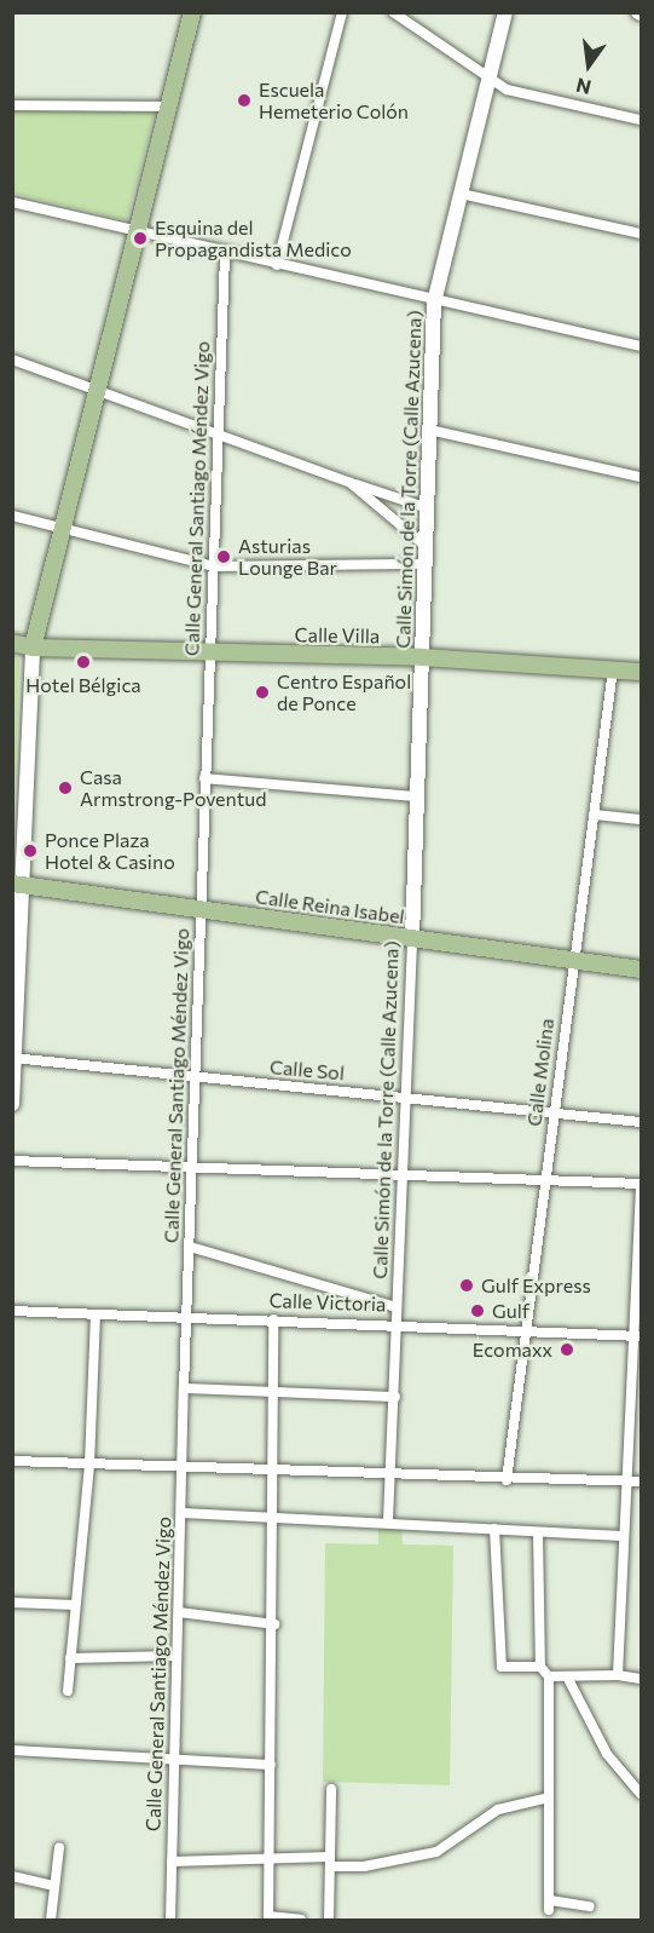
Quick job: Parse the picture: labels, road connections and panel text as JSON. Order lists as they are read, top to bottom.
{
  "streets": {
    "main road": ["Calle Villa", "Calle Reina Isabel"],
    "street": [
      "Calle Simón de la Torre (Calle Azucena)",
      "Calle General Santiago Méndez Vigo",
      "Calle Sol",
      "Calle Molina",
      "Calle Victoria"
    ]
  },
  "crossings": [
    ["Calle Simón de la Torre (Calle Azucena)", "Calle Villa"],
    ["Calle Simón de la Torre (Calle Azucena)", "Calle Reina Isabel"],
    ["Calle Simón de la Torre (Calle Azucena)", "Calle Sol"],
    ["Calle Simón de la Torre (Calle Azucena)", "Calle Victoria"],
    ["Calle General Santiago Méndez Vigo", "Calle Villa"],
    ["Calle General Santiago Méndez Vigo", "Calle Reina Isabel"],
    ["Calle General Santiago Méndez Vigo", "Calle Sol"],
    ["Calle General Santiago Méndez Vigo", "Calle Victoria"],
    ["Calle Villa", "Calle Molina"],
    ["Calle Reina Isabel", "Calle Molina"],
    ["Calle Sol", "Calle Molina"],
    ["Calle Molina", "Calle Victoria"]
  ],
  "places": [
    "Escuela Hemeterio Colón",
    "Esquina del Propagandista Medico",
    "Asturias Lounge Bar",
    "Hotel Bélgica",
    "Centro Español de Ponce",
    "Casa Armstrong-Poventud",
    "Ponce Plaza Hotel & Casino",
    "Gulf Express",
    "Gulf",
    "Ecomaxx"
  ],
  "north": "bottom"
}
